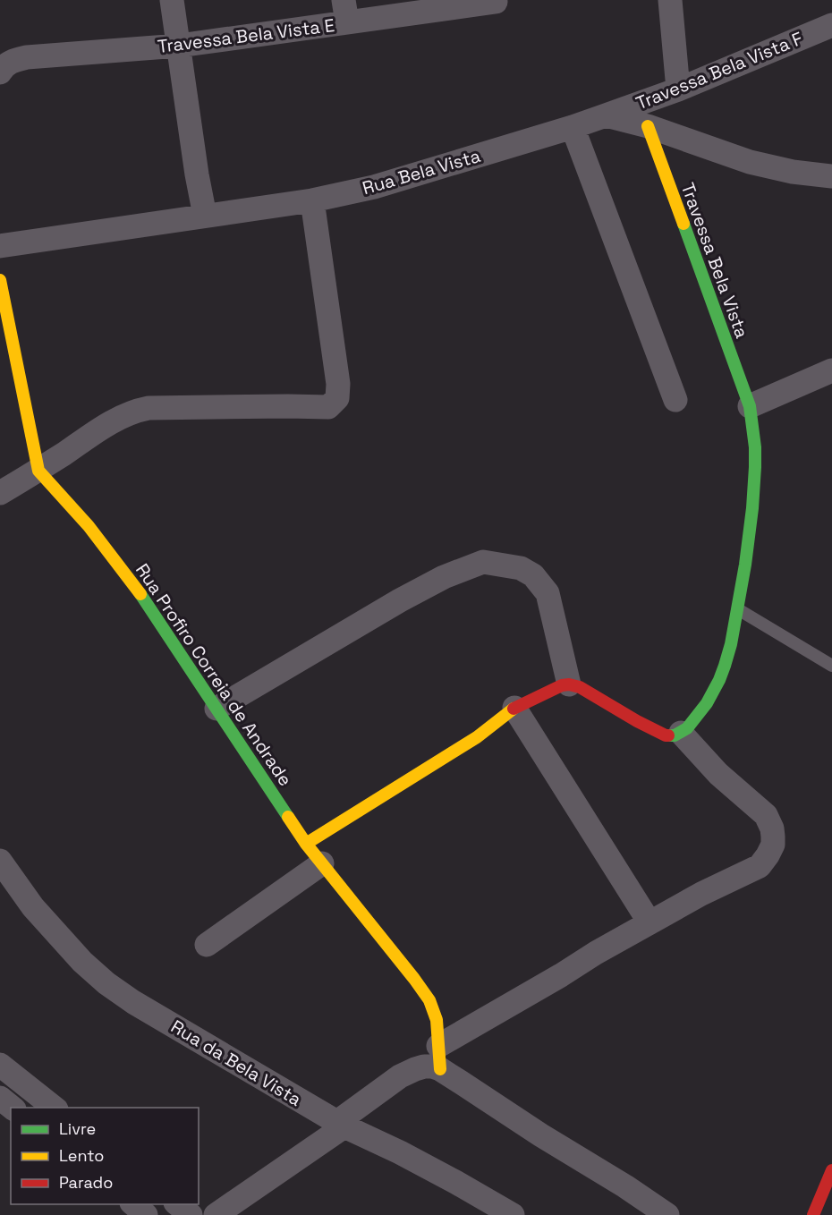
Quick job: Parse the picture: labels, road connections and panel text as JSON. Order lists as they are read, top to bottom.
{
  "streets": {
    "street": [
      "Travessa Bela Vista E",
      "Travessa Bela Vista F",
      "Rua Bela Vista",
      "Travessa Bela Vista",
      "Rua Profiro Correia de Andrade",
      "Rua da Bela Vista"
    ]
  },
  "crossings": [
    ["Travessa Bela Vista F", "Rua Bela Vista"]
  ],
  "legend": ["Livre", "Lento", "Parado"]
}
